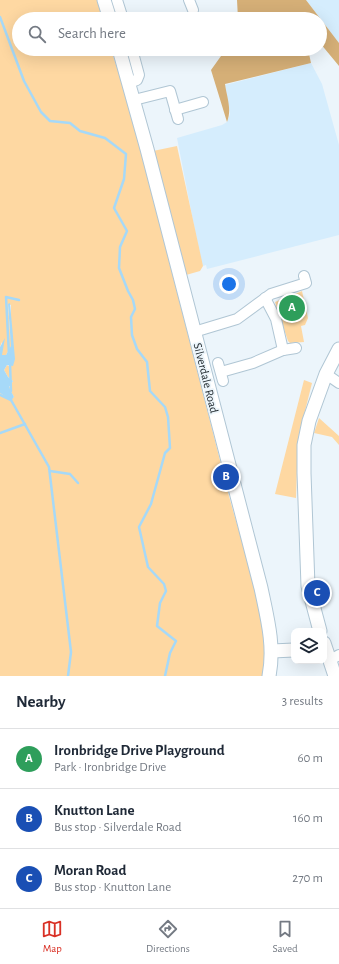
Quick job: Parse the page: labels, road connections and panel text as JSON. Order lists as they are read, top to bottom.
{
  "streets": {
    "main road": ["Silverdale Road"]
  },
  "page": {
    "search": "Search here",
    "pins": ["A", "B", "C"],
    "heading": ["Nearby", "3 results"],
    "list": [
      {
        "mark": "A",
        "name": "Ironbridge Drive Playground",
        "note": "Park · Ironbridge Drive",
        "value": "60 m"
      },
      {
        "mark": "B",
        "name": "Knutton Lane",
        "note": "Bus stop · Silverdale Road",
        "value": "160 m"
      },
      {
        "mark": "C",
        "name": "Moran Road",
        "note": "Bus stop · Knutton Lane",
        "value": "270 m"
      }
    ],
    "nav": ["Map", "Directions", "Saved"]
  }
}
